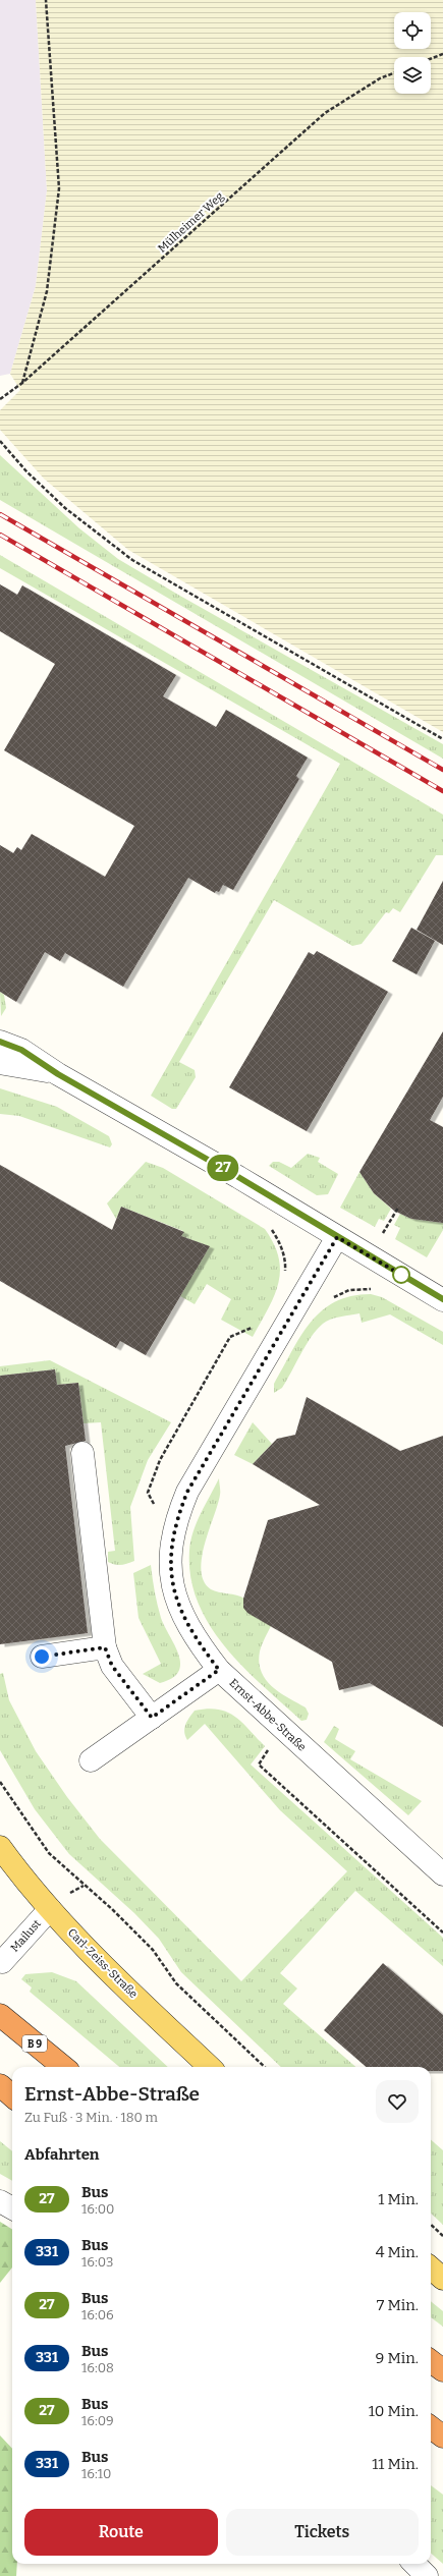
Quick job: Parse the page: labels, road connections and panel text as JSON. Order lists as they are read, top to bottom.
{
  "streets": {
    "highway": ["B 9"],
    "main road": ["Carl-Zeiss-Straße"],
    "street": ["Ernst-Abbe-Straße", "Mailust"],
    "path": ["Mülheimer Weg"]
  },
  "crossings": [
    ["Mailust", "Carl-Zeiss-Straße"]
  ],
  "lines": ["bus line 27"],
  "page": {
    "on_map": "27",
    "heading": [
      ["Ernst-Abbe-Straße", "Zu Fuß · 3 Min. · 180 m"],
      "Abfahrten"
    ],
    "list": [
      {
        "mark": "27",
        "name": "Bus",
        "note": "16:00",
        "value": "1 Min."
      },
      {
        "mark": "331",
        "name": "Bus",
        "note": "16:03",
        "value": "4 Min."
      },
      {
        "mark": "27",
        "name": "Bus",
        "note": "16:06",
        "value": "7 Min."
      },
      {
        "mark": "331",
        "name": "Bus",
        "note": "16:08",
        "value": "9 Min."
      },
      {
        "mark": "27",
        "name": "Bus",
        "note": "16:09",
        "value": "10 Min."
      },
      {
        "mark": "331",
        "name": "Bus",
        "note": "16:10",
        "value": "11 Min."
      }
    ],
    "buttons": ["Route", "Tickets"]
  }
}
